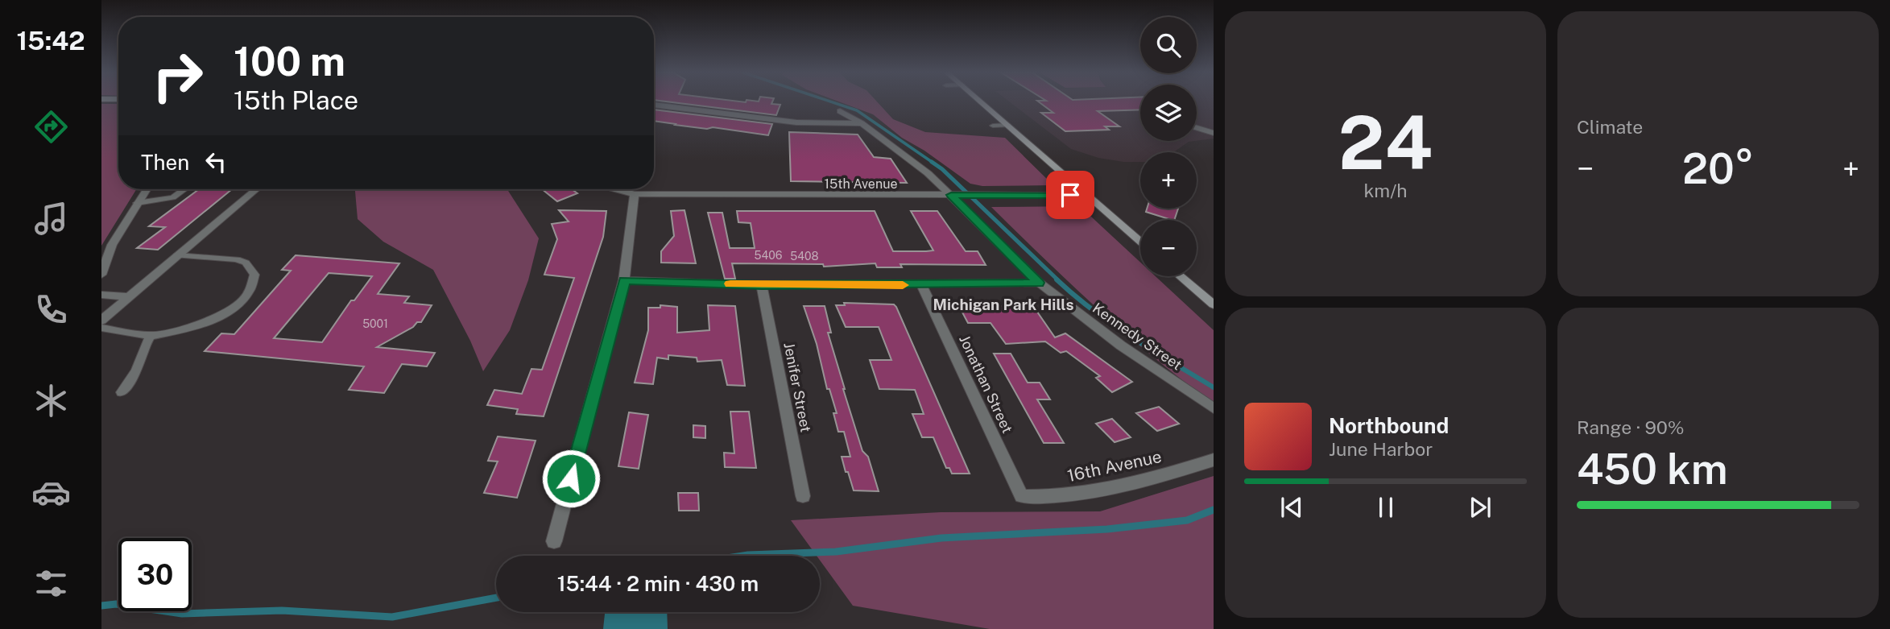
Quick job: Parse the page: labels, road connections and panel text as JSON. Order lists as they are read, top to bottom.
{
  "streets": {
    "street": [
      "15th Avenue",
      "Kennedy Street",
      "Jonathan Street",
      "Jenifer Street",
      "16th Avenue"
    ]
  },
  "crossings": [
    ["15th Avenue", "Kennedy Street"],
    ["Jonathan Street", "16th Avenue"]
  ],
  "districts": ["Michigan Park Hills"],
  "house_numbers": ["5406", "5408", "5001"],
  "page": {
    "tabs": "15:42",
    "tile": [
      ["24", "km/h"],
      "Climate",
      ["Range · 90%", "450 km"]
    ],
    "map_buttons": ["+", "−"],
    "turn": ["100 m", "15th Place"],
    "then": "Then",
    "heat": ["−", "20°", "+"],
    "song": ["Northbound", "June Harbor"],
    "limit": "30",
    "trip": "15:44 · 2 min · 430 m"
  }
}
